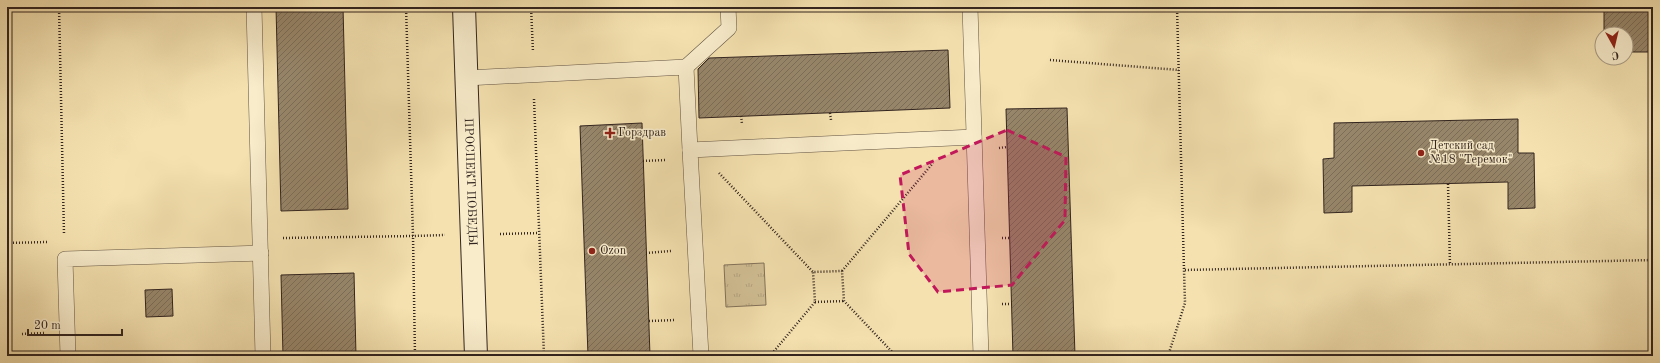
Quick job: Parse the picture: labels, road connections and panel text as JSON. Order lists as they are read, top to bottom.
{
  "streets": {
    "main road": ["ПРОСПЕКТ ПОБЕДЫ"]
  },
  "places": {
    "health": ["Горздрав"],
    "other": ["Детский сад №18 \"Теремок\"", "Ozon"]
  },
  "scale_bar": "20 m",
  "north": "bottom"
}
